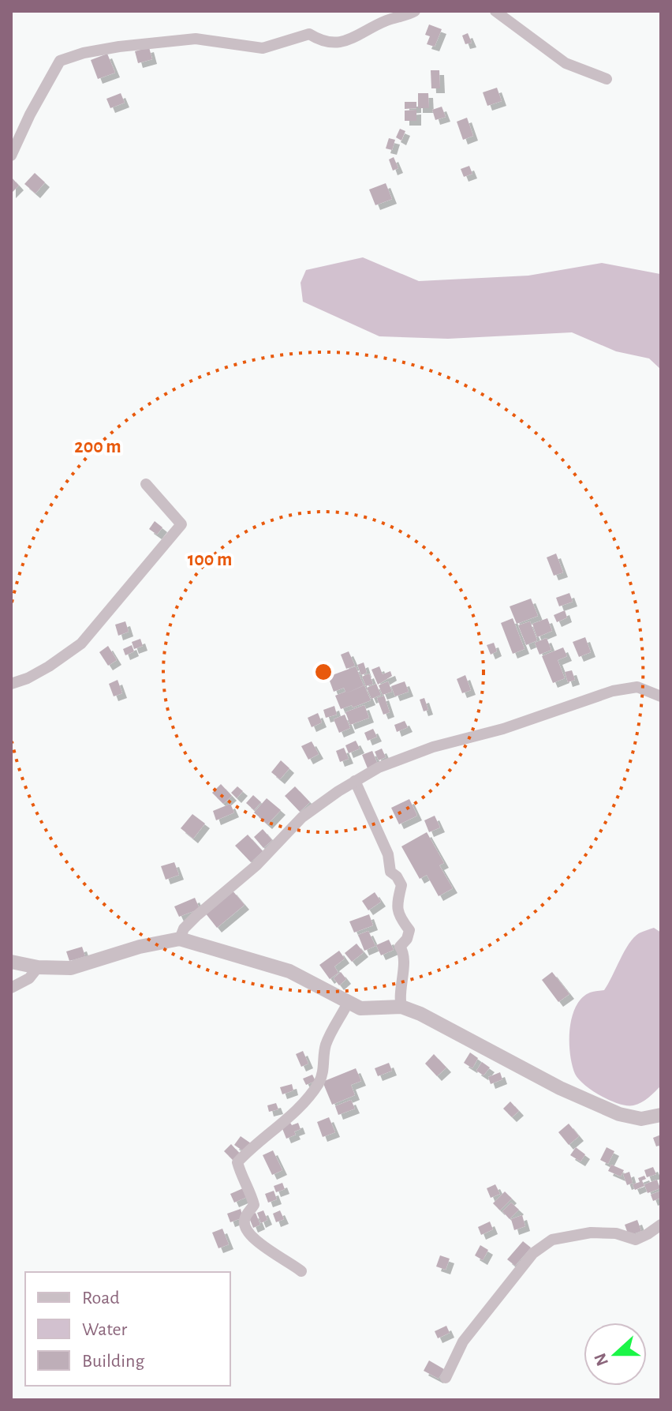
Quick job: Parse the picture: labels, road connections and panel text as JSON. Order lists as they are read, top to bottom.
{
  "legend": ["Road", "Water", "Building"],
  "north": "left",
  "rings": ["200 m", "100 m"]
}
